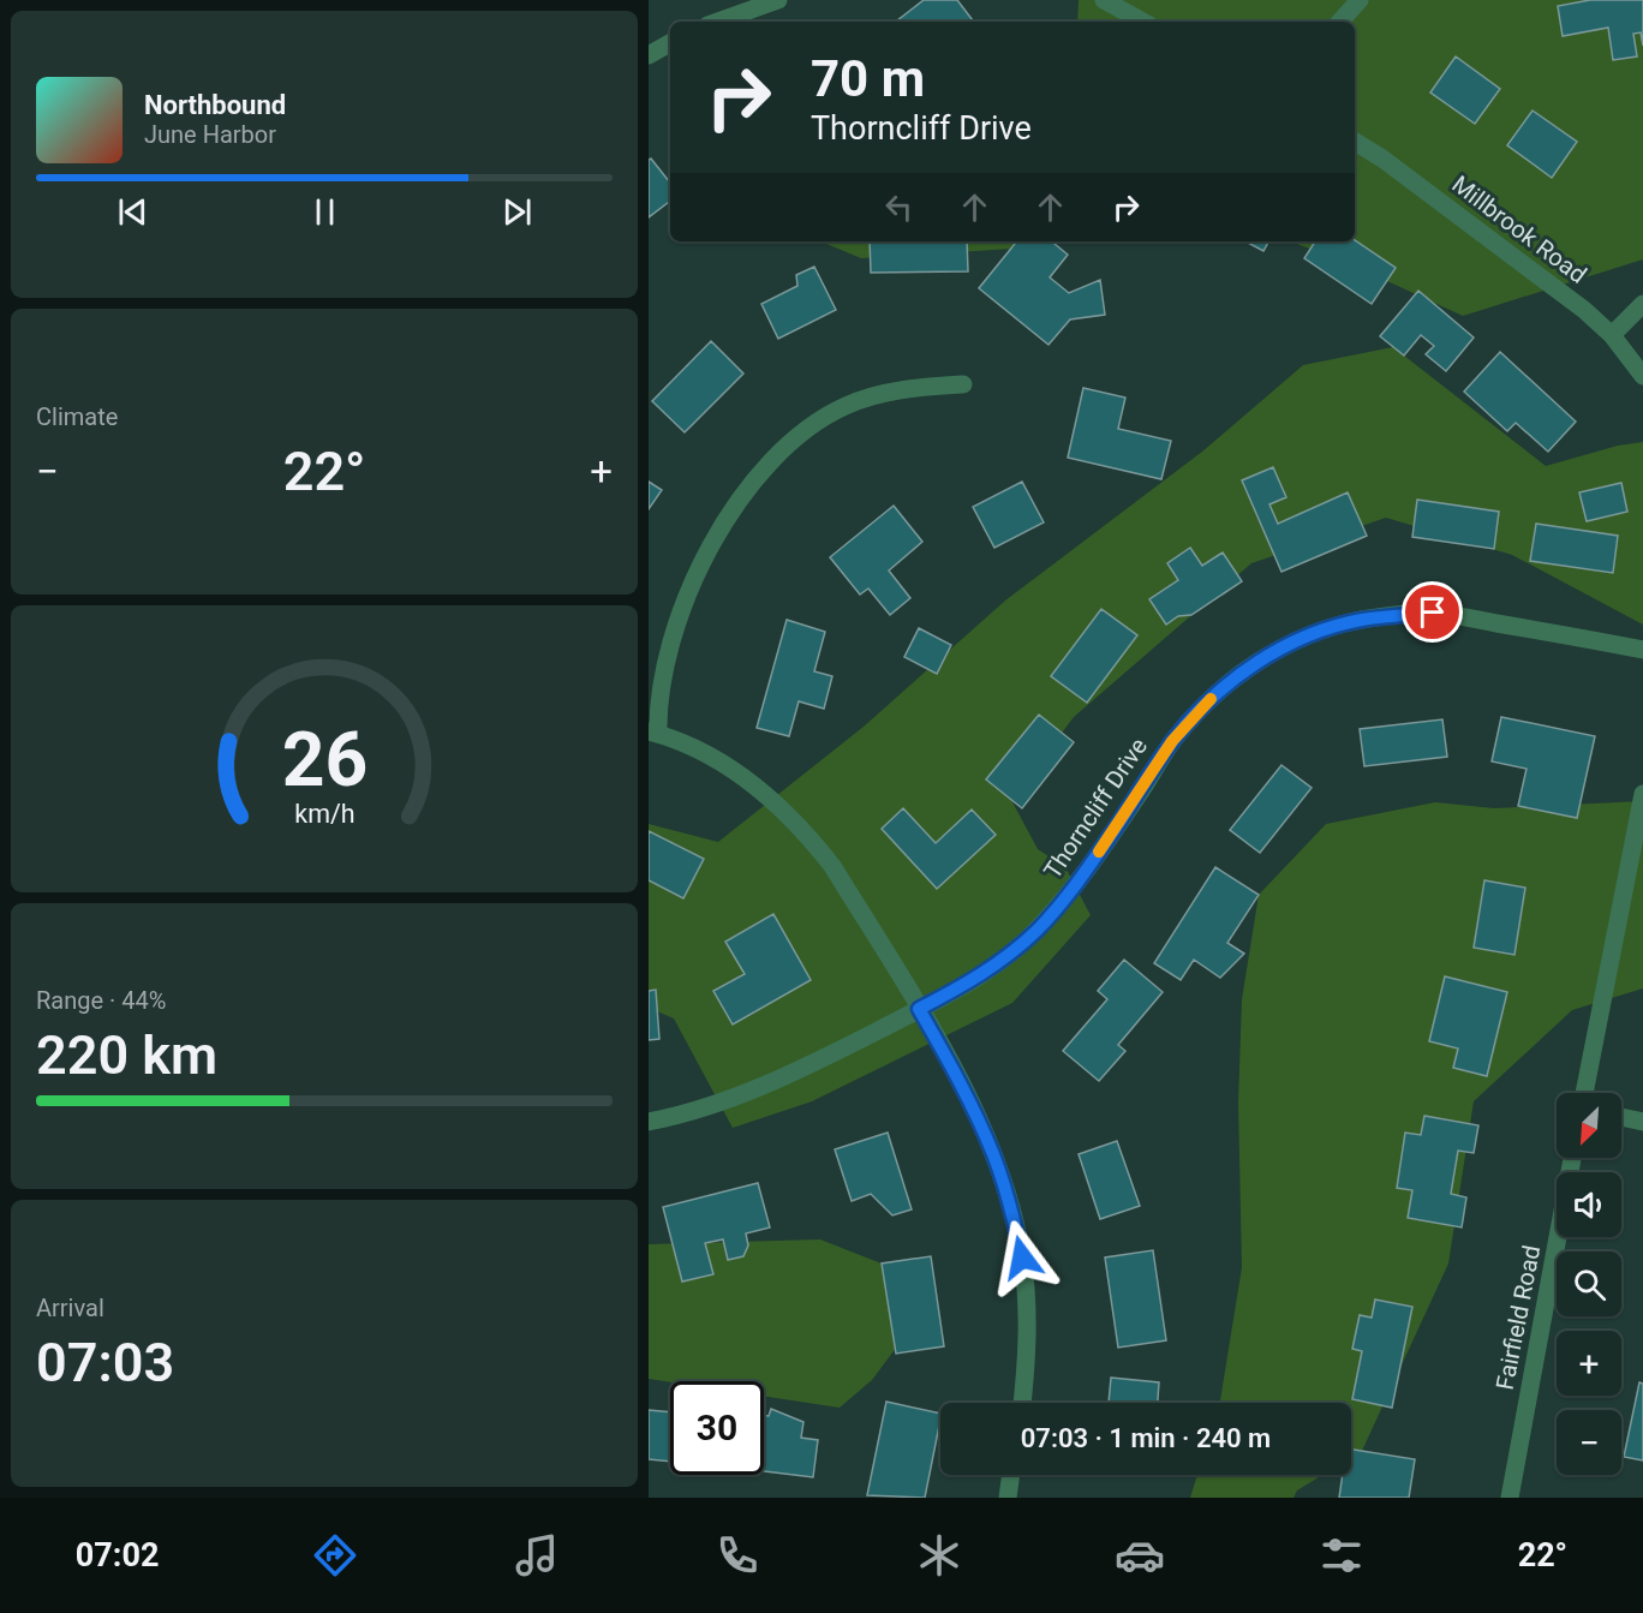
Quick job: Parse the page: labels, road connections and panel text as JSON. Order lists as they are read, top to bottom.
{
  "streets": {
    "street": ["Millbrook Road", "Thorncliff Drive", "Fairfield Road"]
  },
  "north": "bottom left",
  "page": {
    "turn": ["70 m", "Thorncliff Drive"],
    "song": ["Northbound", "June Harbor"],
    "tile": [
      "Climate",
      ["Range · 44%", "220 km"],
      ["Arrival", "07:03"]
    ],
    "heat": ["−", "22°", "+"],
    "map_buttons": ["+", "−"],
    "limit": "30",
    "trip": "07:03 · 1 min · 240 m",
    "tabs": ["07:02", "22°"],
    "gauge": ["26", "km/h"]
  }
}
